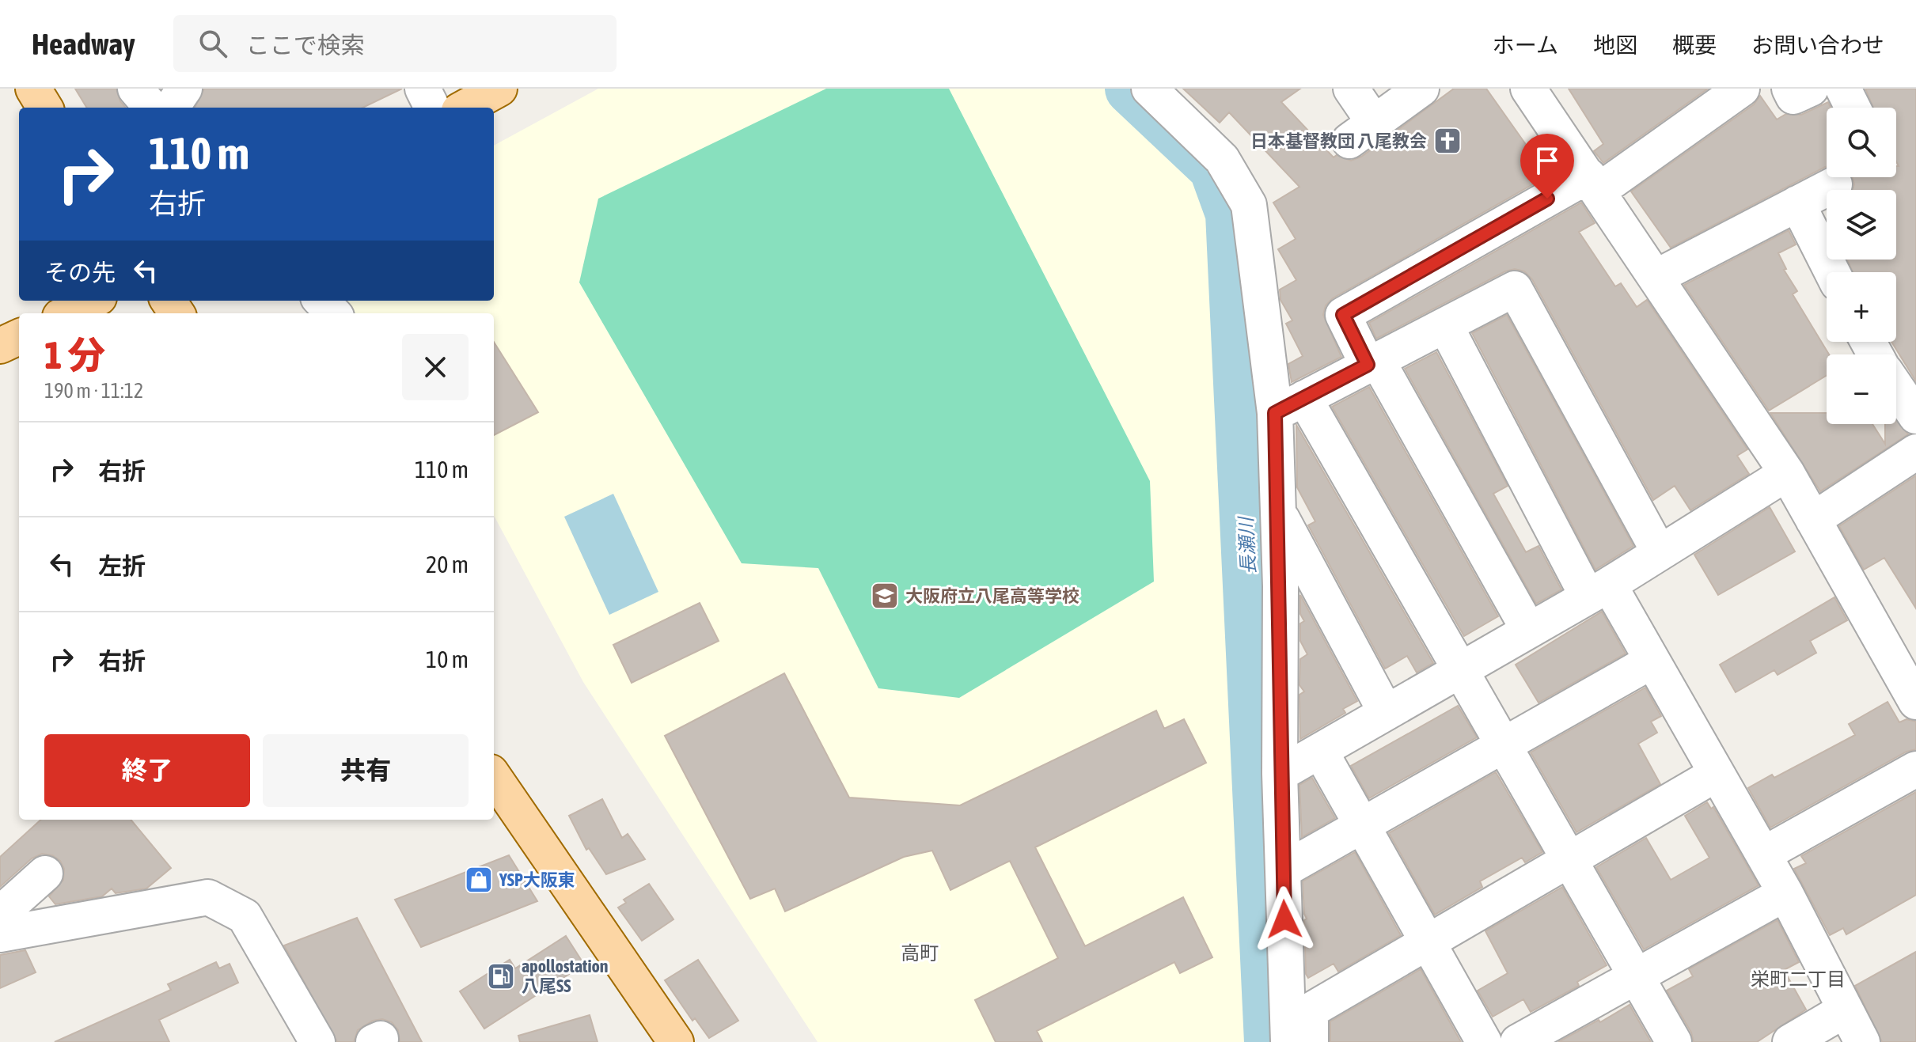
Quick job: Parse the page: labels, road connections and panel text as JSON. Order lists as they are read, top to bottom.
{
  "districts": ["高町", "栄町二丁目"],
  "water": ["長瀬川"],
  "places": {
    "church": ["日本基督教団 八尾教会"],
    "school or university": ["大阪府立八尾高等学校"],
    "shop": ["YSP大阪東"],
    "fuel station": ["apollostation 八尾SS"]
  },
  "page": {
    "header": "Headway",
    "search": "ここで検索",
    "nav": [
      "ホーム",
      "地図",
      "概要",
      "お問い合わせ"
    ],
    "map_buttons": ["+", "−"],
    "turn": ["110 m", "右折"],
    "then": "その先",
    "heading": ["1 分", "190 m · 11:12"],
    "list": [
      {
        "name": "右折",
        "value": "110 m"
      },
      {
        "name": "左折",
        "value": "20 m"
      },
      {
        "name": "右折",
        "value": "10 m"
      }
    ],
    "buttons": ["終了", "共有"]
  }
}
